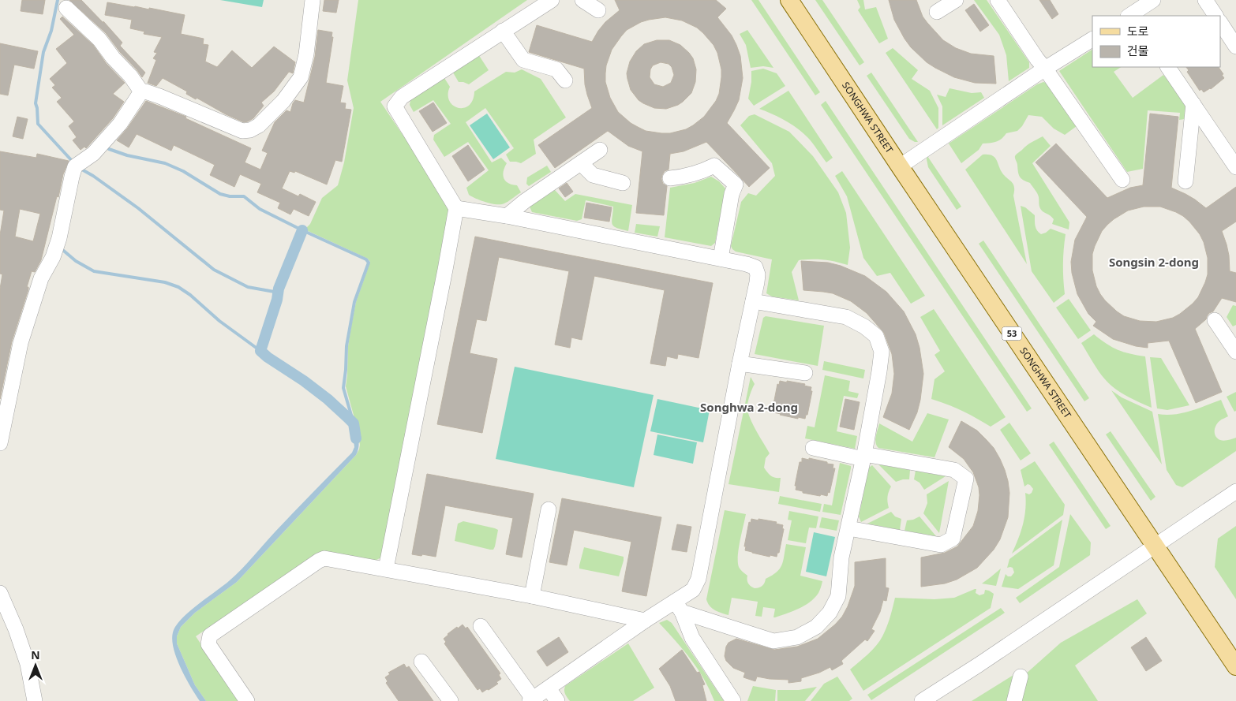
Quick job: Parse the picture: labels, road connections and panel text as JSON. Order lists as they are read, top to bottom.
{
  "streets": {
    "main road": ["SONGHWA STREET", "53"]
  },
  "districts": ["Songsin 2-dong", "Songhwa 2-dong"],
  "legend": ["도로", "건물"],
  "north": "top"
}
